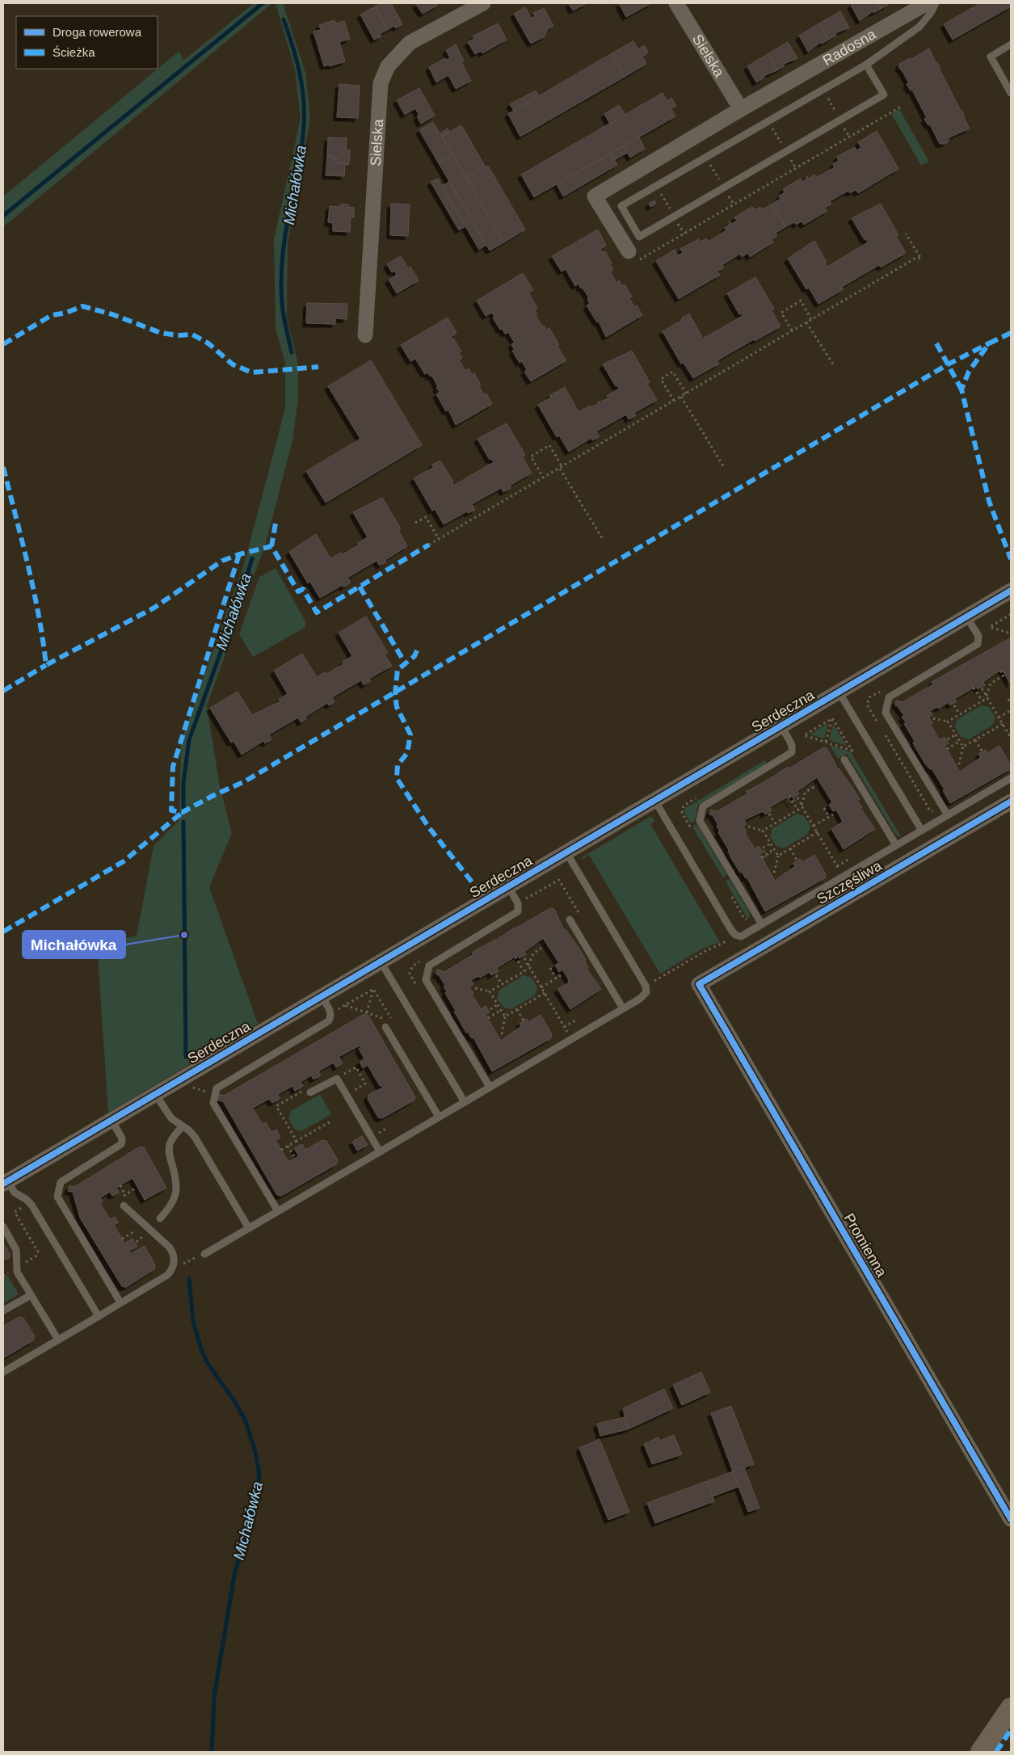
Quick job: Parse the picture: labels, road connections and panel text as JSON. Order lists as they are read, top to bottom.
{
  "streets": {
    "street": [
      "Radosna",
      "Sielska",
      "Serdeczna",
      "Szczęśliwa",
      "Promienna"
    ]
  },
  "crossings": [
    ["Radosna", "Sielska"],
    ["Szczęśliwa", "Promienna"]
  ],
  "water": ["Michałówka"],
  "places": ["Michałówka"],
  "legend": ["Droga rowerowa", "Ścieżka"]
}
